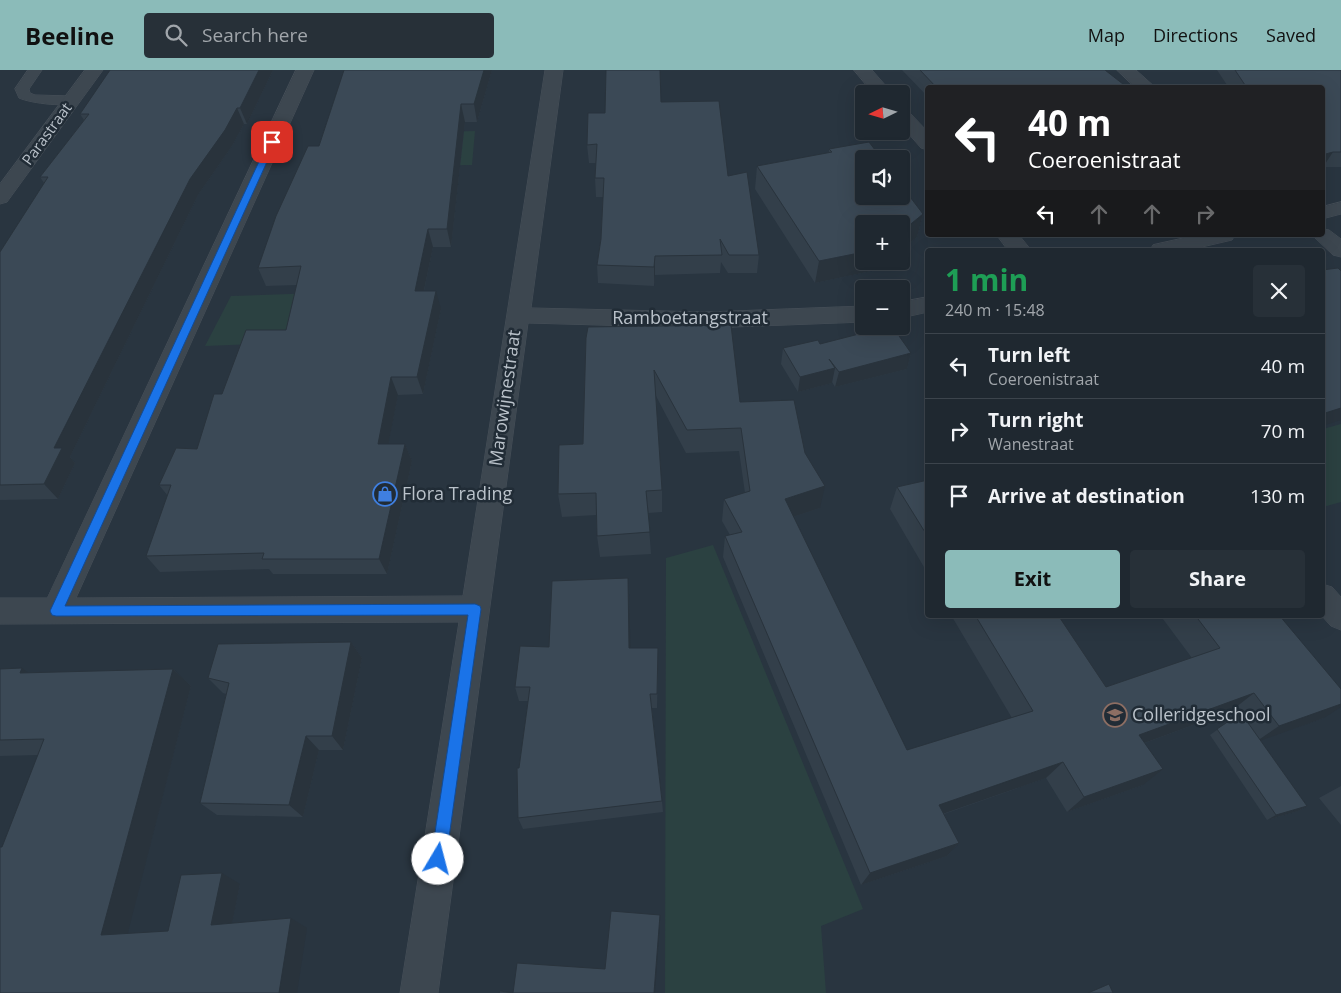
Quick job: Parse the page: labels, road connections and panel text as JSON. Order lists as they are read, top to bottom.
{
  "streets": {
    "street": ["Parastraat", "Ramboetangstraat", "Marowijnestraat"]
  },
  "crossings": [
    ["Ramboetangstraat", "Marowijnestraat"]
  ],
  "places": {
    "shop": ["Flora Trading"],
    "school or university": ["Colleridgeschool"]
  },
  "north": "left",
  "page": {
    "header": "Beeline",
    "search": "Search here",
    "nav": ["Map", "Directions", "Saved"],
    "map_buttons": ["+", "−"],
    "turn": ["40 m", "Coeroenistraat"],
    "heading": ["1 min", "240 m · 15:48"],
    "list": [
      {
        "name": "Turn left",
        "note": "Coeroenistraat",
        "value": "40 m"
      },
      {
        "name": "Turn right",
        "note": "Wanestraat",
        "value": "70 m"
      },
      {
        "name": "Arrive at destination",
        "value": "130 m"
      }
    ],
    "buttons": ["Exit", "Share"]
  }
}
